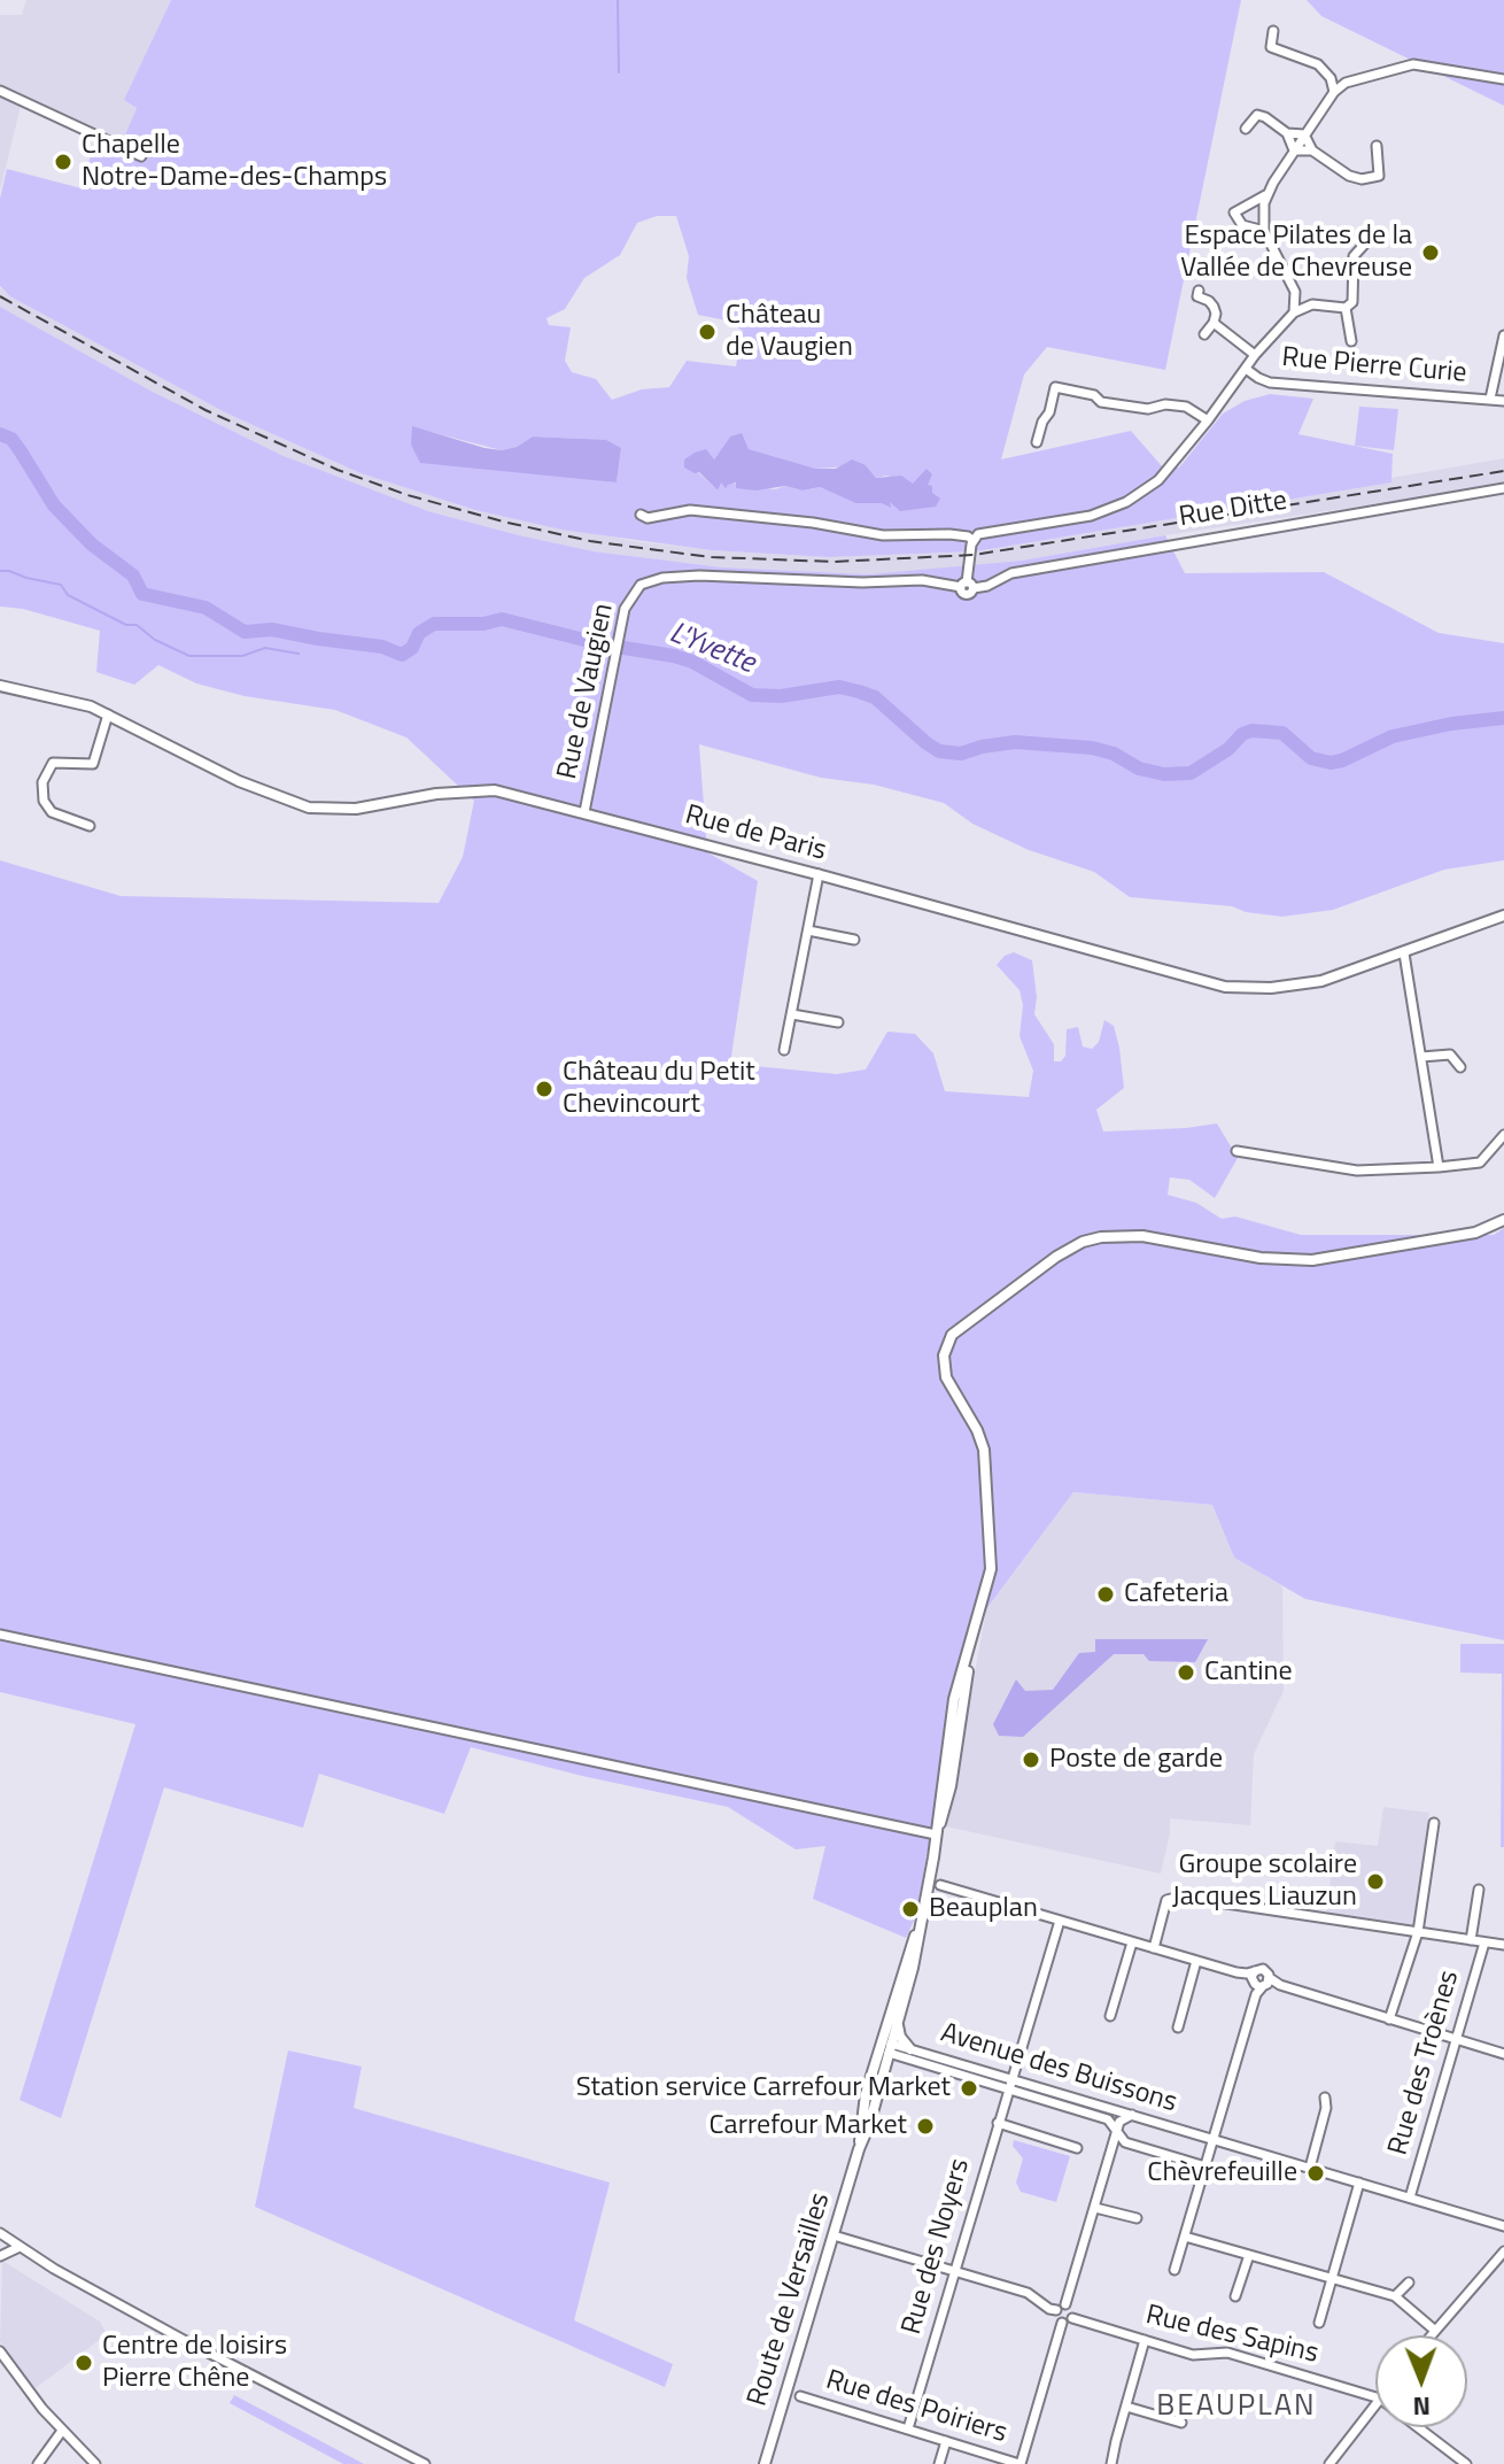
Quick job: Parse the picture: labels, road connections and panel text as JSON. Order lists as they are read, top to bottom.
{
  "streets": {
    "main road": ["Rue de Paris", "Route de Versailles"],
    "street": [
      "Rue Pierre Curie",
      "Rue Ditte",
      "Rue de Vaugien",
      "Rue des Troènes",
      "Avenue des Buissons",
      "Rue des Noyers",
      "Rue des Sapins",
      "Rue des Poiriers"
    ]
  },
  "crossings": [
    ["Rue Ditte", "Rue de Vaugien"],
    ["Rue de Vaugien", "Rue de Paris"],
    ["Rue des Troènes", "Avenue des Buissons"],
    ["Avenue des Buissons", "Rue des Noyers"],
    ["Avenue des Buissons", "Route de Versailles"],
    ["Rue des Noyers", "Rue des Poiriers"]
  ],
  "districts": ["BEAUPLAN"],
  "water": ["L'Yvette"],
  "places": [
    "Chapelle Notre-Dame-des-Champs",
    "Espace Pilates de la Vallée de Chevreuse",
    "Château de Vaugien",
    "Château du Petit Chevincourt",
    "Cafeteria",
    "Cantine",
    "Poste de garde",
    "Groupe scolaire Jacques Liauzun",
    "Beauplan",
    "Station service Carrefour Market",
    "Carrefour Market",
    "Chèvrefeuille",
    "Centre de loisirs Pierre Chêne"
  ],
  "north": "bottom"
}
